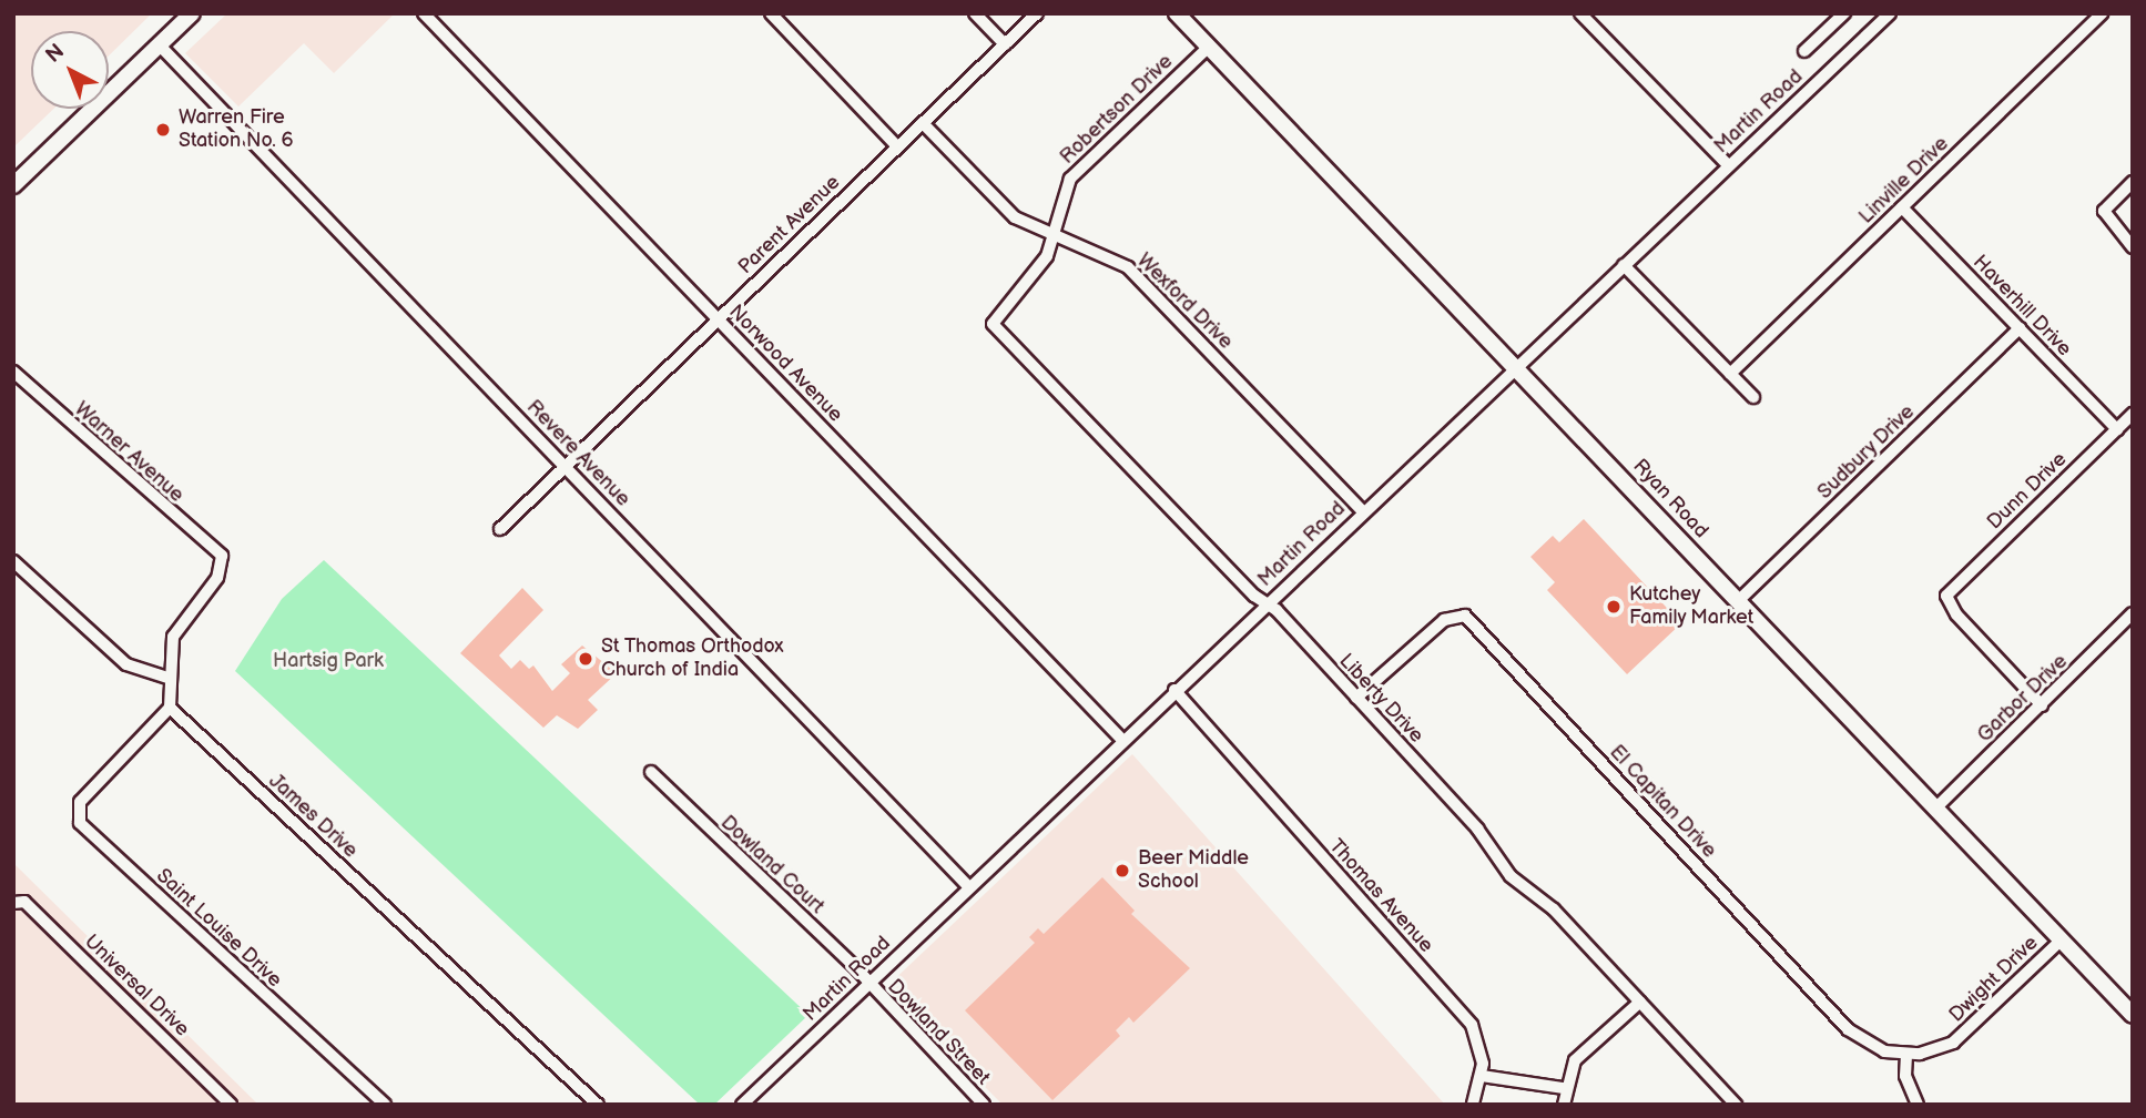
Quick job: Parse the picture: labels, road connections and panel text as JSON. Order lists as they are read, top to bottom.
{
  "streets": {
    "main road": ["Ryan Road"],
    "street": [
      "Robertson Drive",
      "Martin Road",
      "Linville Drive",
      "Parent Avenue",
      "Wexford Drive",
      "Haverhill Drive",
      "Norwood Avenue",
      "Warner Avenue",
      "Sudbury Drive",
      "Revere Avenue",
      "Dunn Drive",
      "Liberty Drive",
      "Garbor Drive",
      "El Capitan Drive",
      "James Drive",
      "Dowland Court",
      "Thomas Avenue",
      "Saint Louise Drive",
      "Dwight Drive",
      "Universal Drive",
      "Dowland Street"
    ]
  },
  "crossings": [
    ["Robertson Drive", "Wexford Drive"],
    ["Robertson Drive", "Ryan Road"],
    ["Robertson Drive", "Liberty Drive"],
    ["Martin Road", "Wexford Drive"],
    ["Martin Road", "Norwood Avenue"],
    ["Martin Road", "Revere Avenue"],
    ["Martin Road", "Ryan Road"],
    ["Martin Road", "Liberty Drive"],
    ["Martin Road", "Dowland Court"],
    ["Martin Road", "Thomas Avenue"],
    ["Martin Road", "Dowland Street"],
    ["Linville Drive", "Haverhill Drive"],
    ["Parent Avenue", "Wexford Drive"],
    ["Parent Avenue", "Norwood Avenue"],
    ["Parent Avenue", "Revere Avenue"],
    ["Haverhill Drive", "Sudbury Drive"],
    ["Haverhill Drive", "Dunn Drive"],
    ["Sudbury Drive", "Ryan Road"],
    ["Dunn Drive", "Garbor Drive"],
    ["Ryan Road", "Garbor Drive"],
    ["Ryan Road", "Dwight Drive"],
    ["Liberty Drive", "El Capitan Drive"],
    ["El Capitan Drive", "Dwight Drive"],
    ["James Drive", "Saint Louise Drive"],
    ["Dowland Court", "Dowland Street"]
  ],
  "parks": ["Hartsig Park"],
  "places": [
    "Warren Fire Station No. 6",
    "Kutchey Family Market",
    "St Thomas Orthodox Church of India",
    "Beer Middle School"
  ],
  "north": "top left"
}
